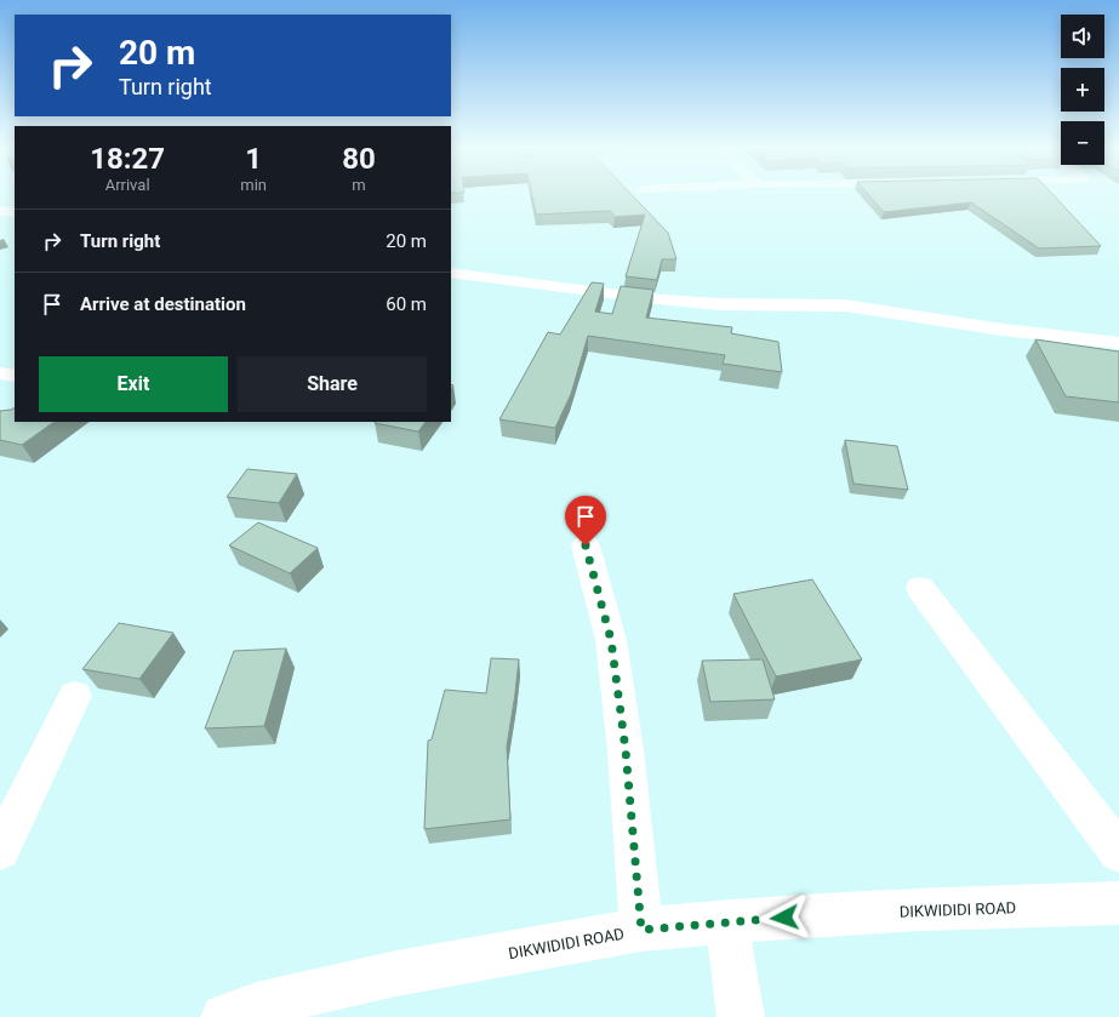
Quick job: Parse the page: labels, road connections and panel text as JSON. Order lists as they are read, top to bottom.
{
  "streets": {
    "street": ["DIKWIDIDI ROAD"]
  },
  "page": {
    "map_buttons": ["+", "−"],
    "turn": ["20 m", "Turn right"],
    "eta": [
      "18:27",
      "Arrival",
      "1",
      "min",
      "80",
      "m"
    ],
    "list": [
      {
        "name": "Turn right",
        "value": "20 m"
      },
      {
        "name": "Arrive at destination",
        "value": "60 m"
      }
    ],
    "buttons": ["Exit", "Share"]
  }
}
